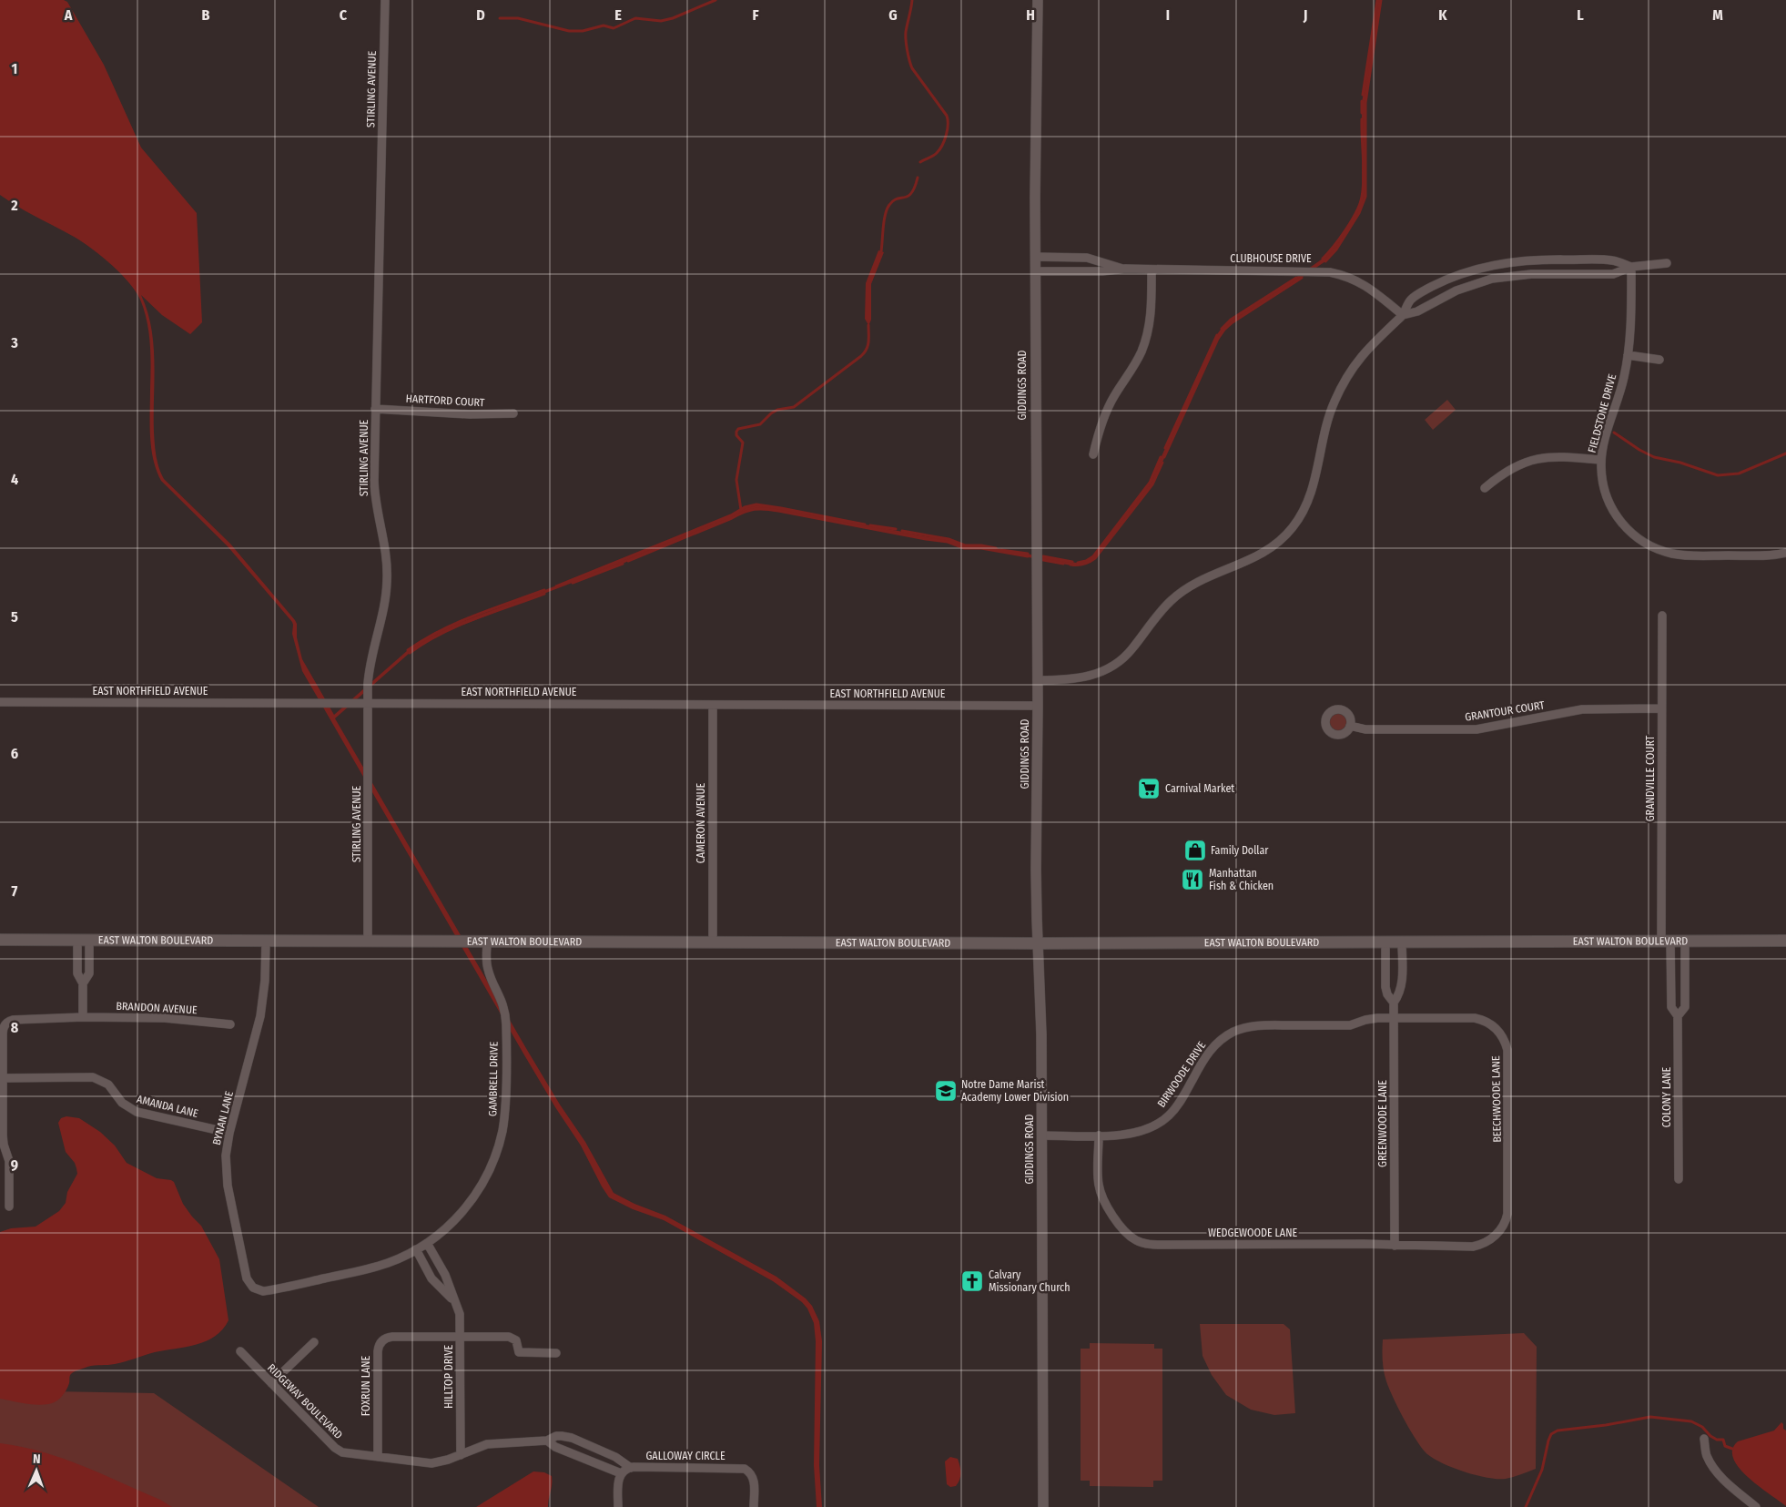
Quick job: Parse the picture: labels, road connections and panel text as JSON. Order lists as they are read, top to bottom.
{
  "streets": {
    "main road": ["EAST WALTON BOULEVARD"],
    "street": [
      "STIRLING AVENUE",
      "CLUBHOUSE DRIVE",
      "GIDDINGS ROAD",
      "HARTFORD COURT",
      "FIELDSTONE DRIVE",
      "EAST NORTHFIELD AVENUE",
      "GRANTOUR COURT",
      "GRANDVILLE COURT",
      "CAMERON AVENUE",
      "BRANDON AVENUE",
      "BIRWOODE DRIVE",
      "GAMBRELL DRIVE",
      "COLONY LANE",
      "BEECHWOODE LANE",
      "AMANDA LANE",
      "BYNAN LANE",
      "GREENWOODE LANE",
      "WEDGEWOODE LANE",
      "HILLTOP DRIVE",
      "FOXRUN LANE",
      "RIDGEWAY BOULEVARD",
      "GALLOWAY CIRCLE"
    ]
  },
  "crossings": [
    ["STIRLING AVENUE", "HARTFORD COURT"],
    ["STIRLING AVENUE", "EAST NORTHFIELD AVENUE"],
    ["STIRLING AVENUE", "EAST WALTON BOULEVARD"],
    ["CLUBHOUSE DRIVE", "GIDDINGS ROAD"],
    ["GIDDINGS ROAD", "EAST NORTHFIELD AVENUE"],
    ["GIDDINGS ROAD", "EAST WALTON BOULEVARD"],
    ["GIDDINGS ROAD", "BIRWOODE DRIVE"],
    ["EAST NORTHFIELD AVENUE", "CAMERON AVENUE"],
    ["GRANTOUR COURT", "GRANDVILLE COURT"],
    ["GRANDVILLE COURT", "EAST WALTON BOULEVARD"],
    ["GRANDVILLE COURT", "COLONY LANE"],
    ["CAMERON AVENUE", "EAST WALTON BOULEVARD"],
    ["EAST WALTON BOULEVARD", "GAMBRELL DRIVE"],
    ["EAST WALTON BOULEVARD", "COLONY LANE"],
    ["EAST WALTON BOULEVARD", "BYNAN LANE"],
    ["EAST WALTON BOULEVARD", "GREENWOODE LANE"],
    ["BRANDON AVENUE", "AMANDA LANE"],
    ["BIRWOODE DRIVE", "BEECHWOODE LANE"],
    ["BIRWOODE DRIVE", "GREENWOODE LANE"],
    ["BIRWOODE DRIVE", "WEDGEWOODE LANE"],
    ["GAMBRELL DRIVE", "BYNAN LANE"],
    ["GAMBRELL DRIVE", "HILLTOP DRIVE"],
    ["BEECHWOODE LANE", "GREENWOODE LANE"],
    ["BEECHWOODE LANE", "WEDGEWOODE LANE"],
    ["AMANDA LANE", "BYNAN LANE"],
    ["GREENWOODE LANE", "WEDGEWOODE LANE"],
    ["HILLTOP DRIVE", "FOXRUN LANE"],
    ["HILLTOP DRIVE", "RIDGEWAY BOULEVARD"],
    ["FOXRUN LANE", "RIDGEWAY BOULEVARD"],
    ["RIDGEWAY BOULEVARD", "GALLOWAY CIRCLE"]
  ],
  "places": {
    "supermarket": ["Carnival Market"],
    "shop": ["Family Dollar"],
    "restaurant": ["Manhattan Fish & Chicken"],
    "school or university": ["Notre Dame Marist Academy Lower Division"],
    "church": ["Calvary Missionary Church"]
  },
  "north": "top",
  "grid": {
    "columns": [
      "A",
      "B",
      "C",
      "D",
      "E",
      "F",
      "G",
      "H",
      "I",
      "J",
      "K",
      "L",
      "M"
    ],
    "rows": [
      "1",
      "2",
      "3",
      "4",
      "5",
      "6",
      "7",
      "8",
      "9"
    ]
  }
}
